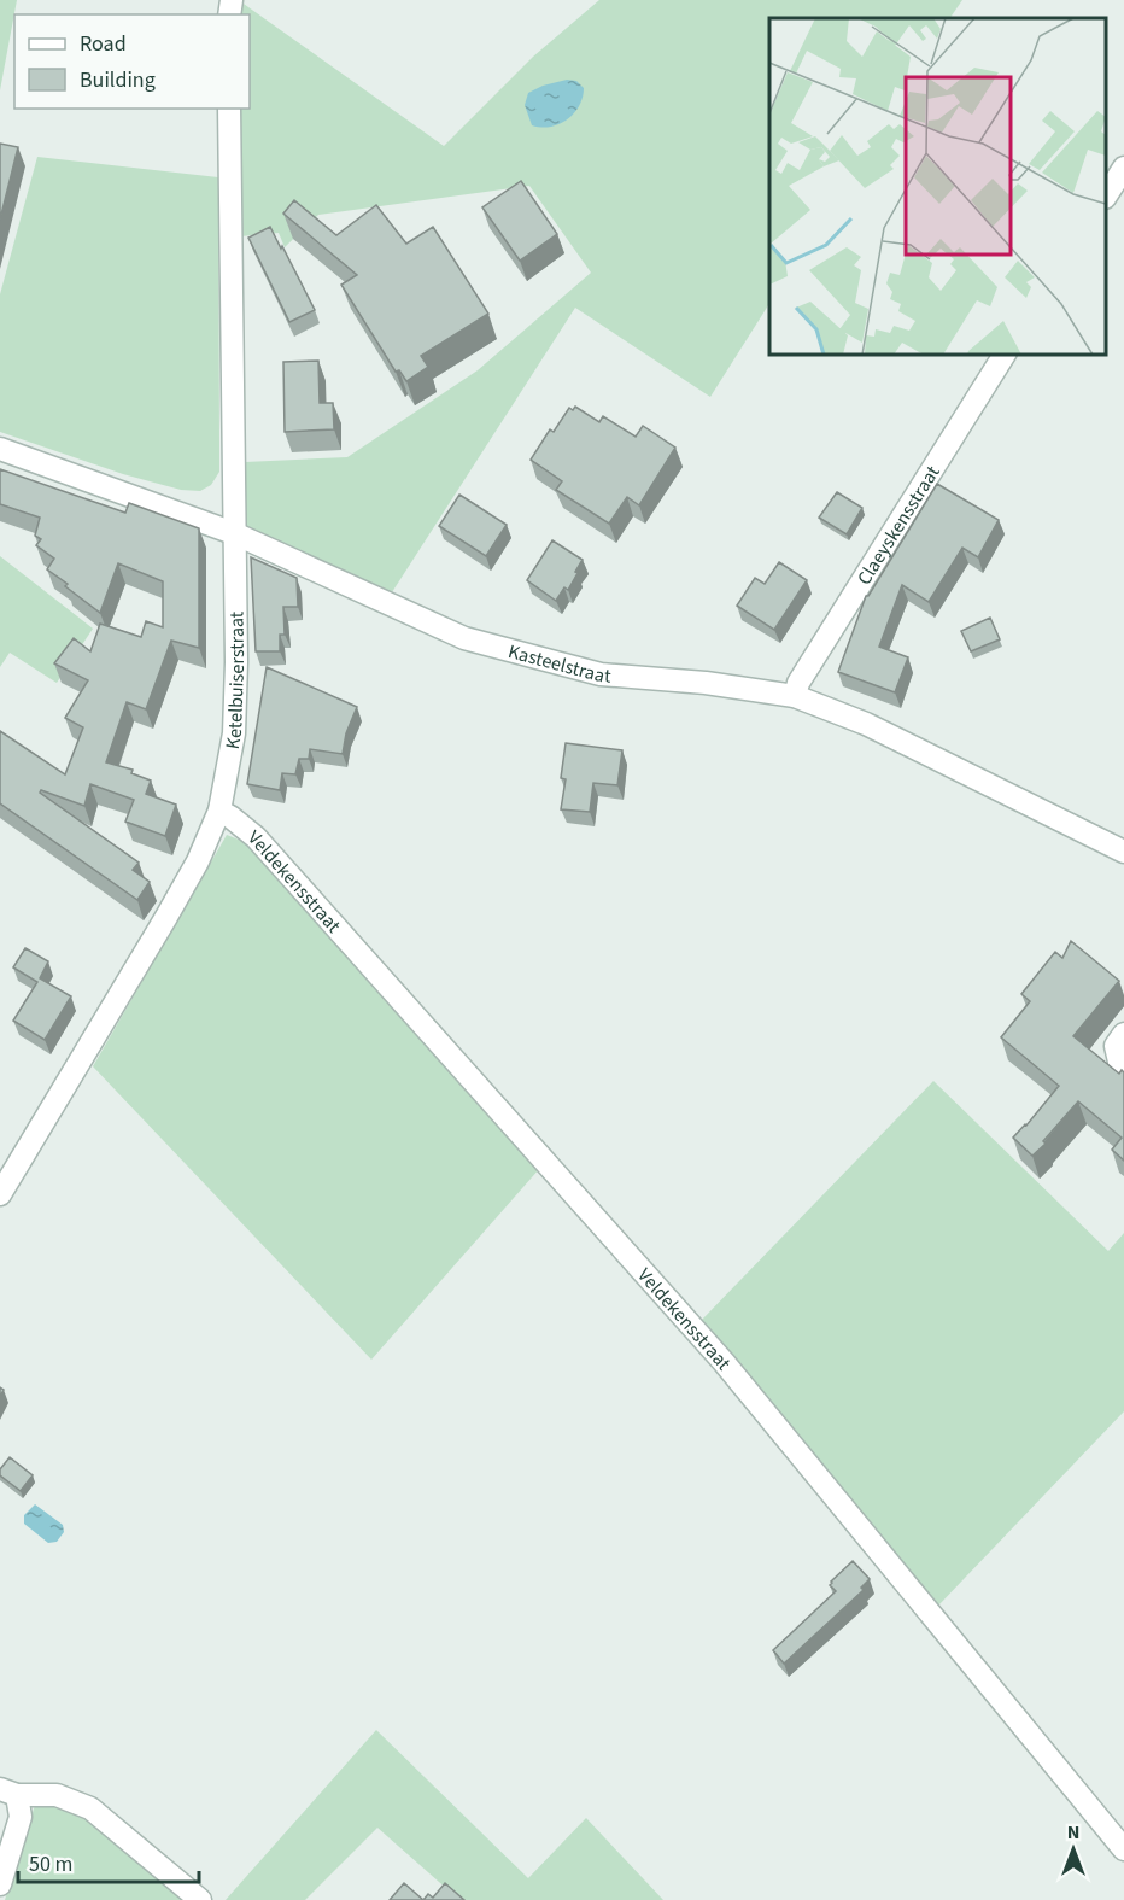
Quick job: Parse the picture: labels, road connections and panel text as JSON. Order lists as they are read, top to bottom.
{
  "streets": {
    "street": [
      "Claeyskensstraat",
      "Kasteelstraat",
      "Ketelbuiserstraat",
      "Veldekensstraat"
    ]
  },
  "crossings": [
    ["Claeyskensstraat", "Kasteelstraat"],
    ["Kasteelstraat", "Ketelbuiserstraat"],
    ["Ketelbuiserstraat", "Veldekensstraat"]
  ],
  "legend": ["Road", "Building"],
  "scale_bar": "50 m",
  "north": "top"
}
